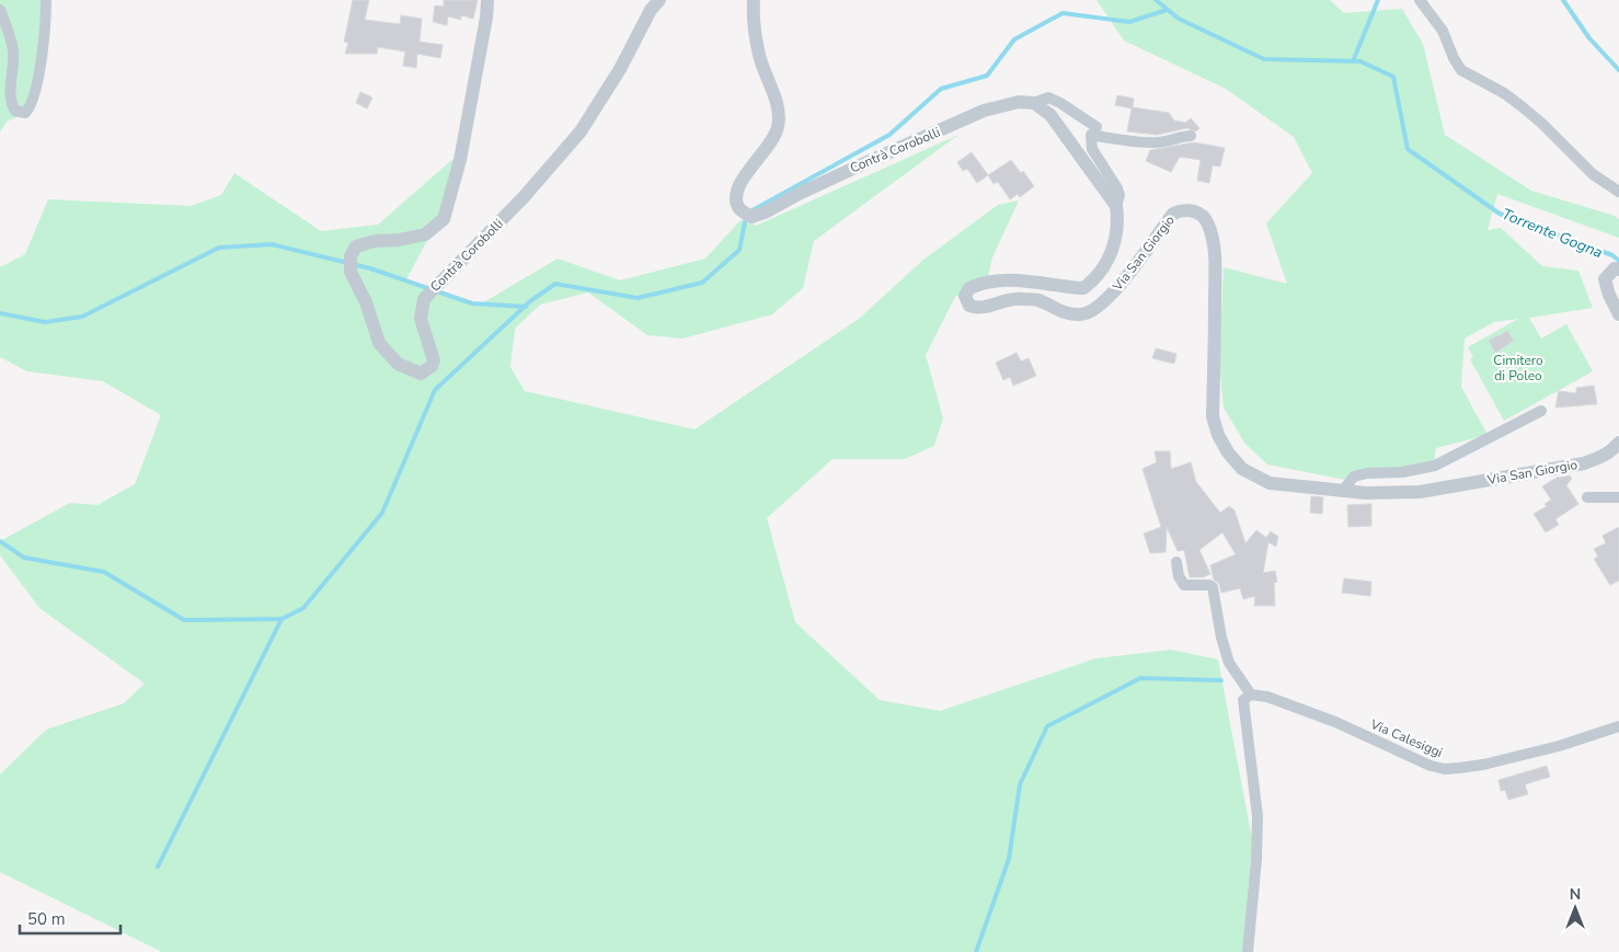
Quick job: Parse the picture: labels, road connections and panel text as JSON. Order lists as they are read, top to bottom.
{
  "streets": {
    "street": ["Contrà Corobolli", "Via San Giorgio", "Via Calesiggi"]
  },
  "water": ["Torrente Gogna"],
  "parks": ["Cimitero di Poleo"],
  "scale_bar": "50 m",
  "north": "top"
}
